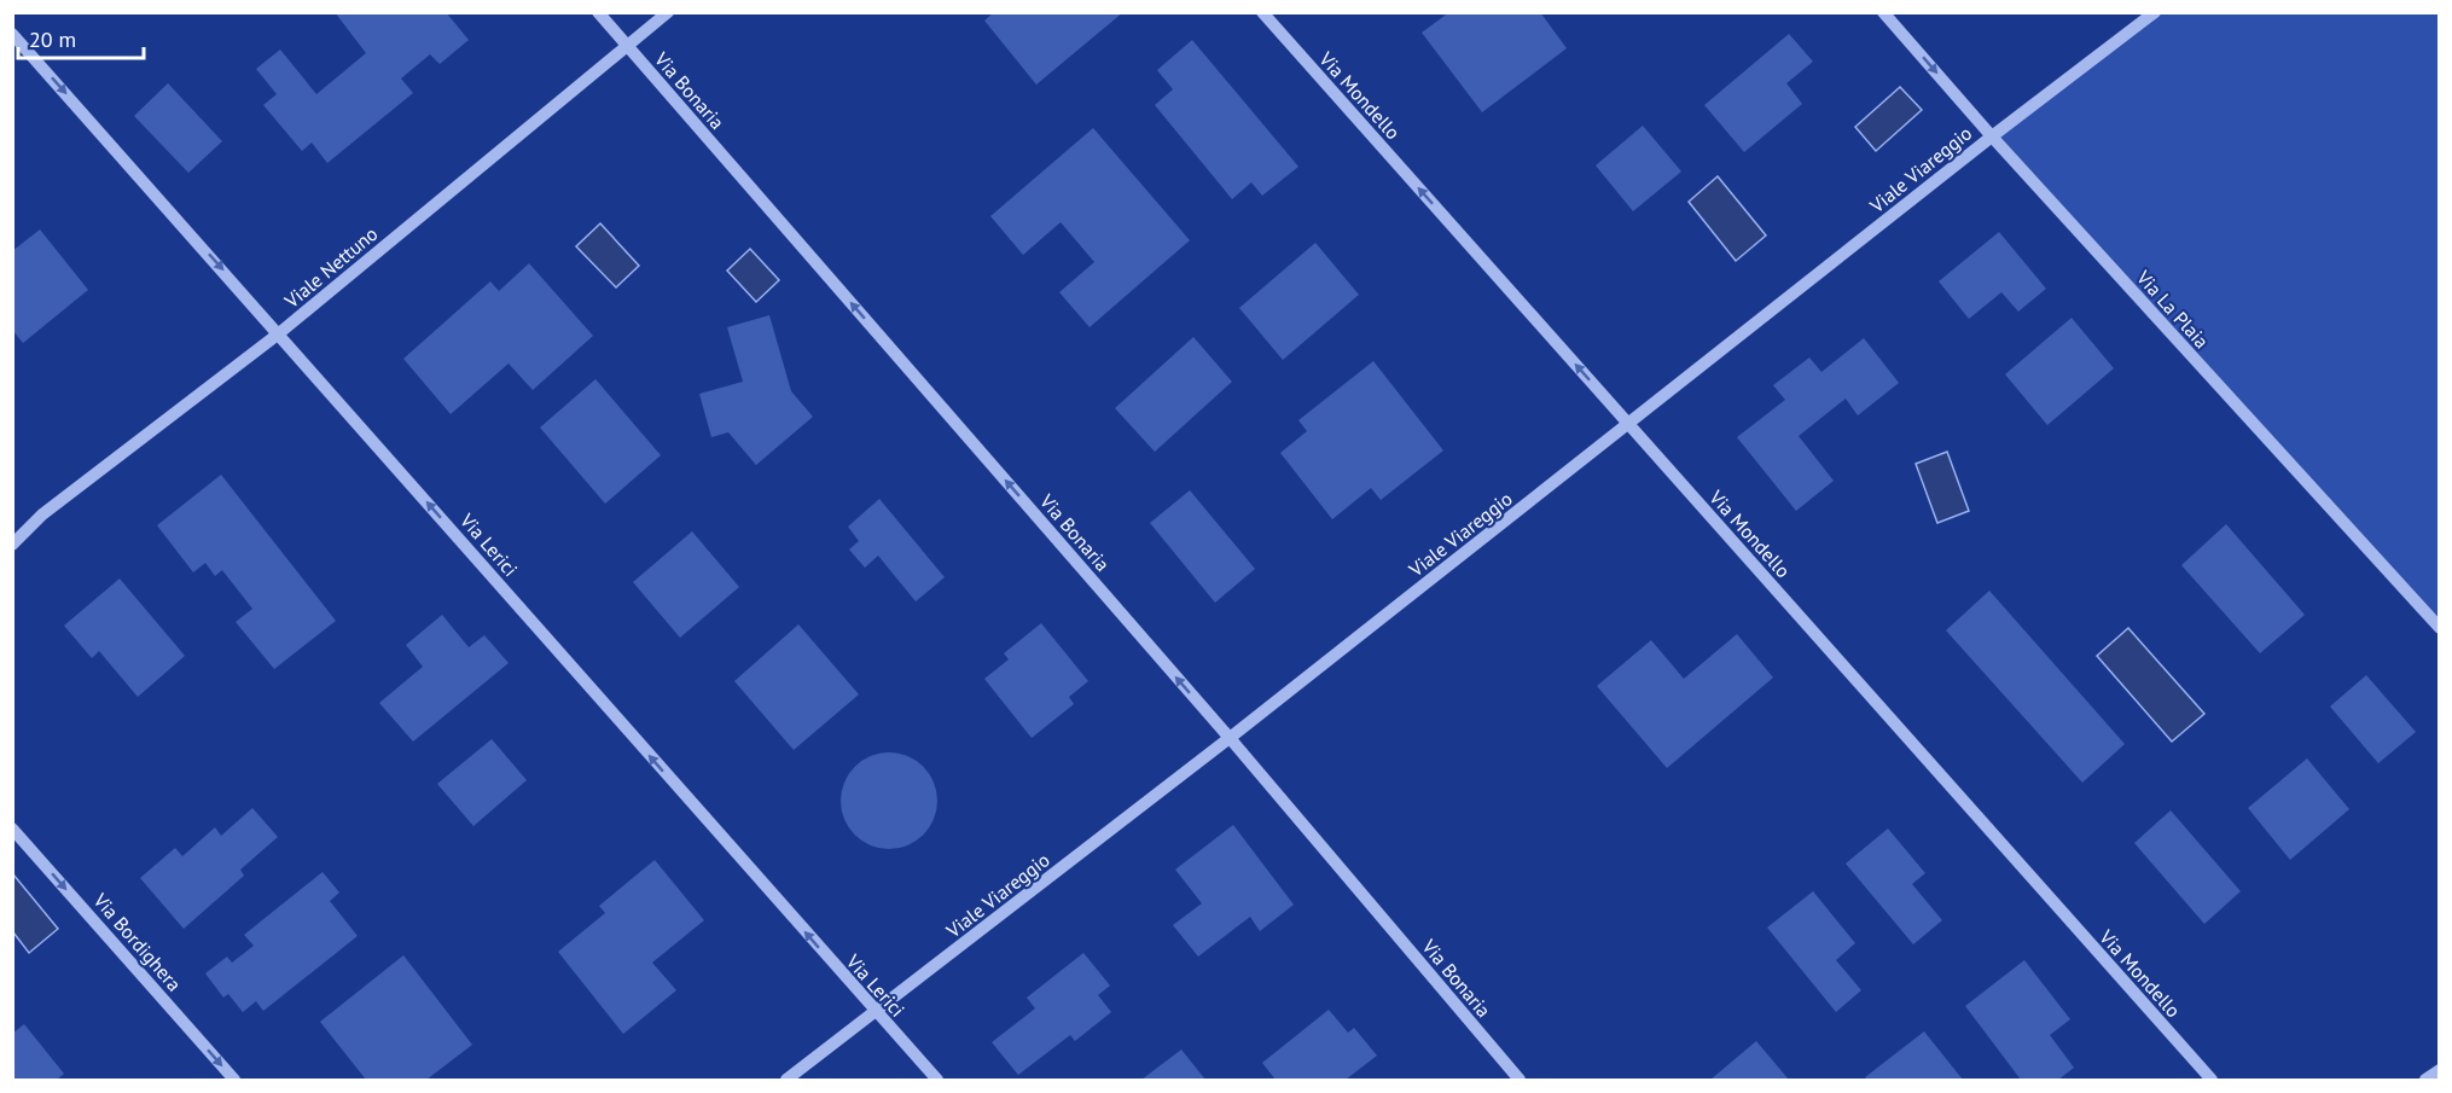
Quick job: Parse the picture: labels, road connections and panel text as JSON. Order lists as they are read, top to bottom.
{
  "streets": {
    "street": [
      "Via Bonaria",
      "Via Mondello",
      "Viale Viareggio",
      "Viale Nettuno",
      "Via La Plaia",
      "Via Lerici",
      "Via Bordighera"
    ]
  },
  "crossings": [
    ["Via Bonaria", "Viale Viareggio"],
    ["Via Bonaria", "Viale Nettuno"],
    ["Via Mondello", "Viale Viareggio"],
    ["Viale Viareggio", "Via La Plaia"],
    ["Viale Viareggio", "Via Lerici"],
    ["Viale Nettuno", "Via Lerici"]
  ],
  "one_way": ["Via Bonaria", "Via Mondello", "Via Bordighera"],
  "scale_bar": "20 m"
}
